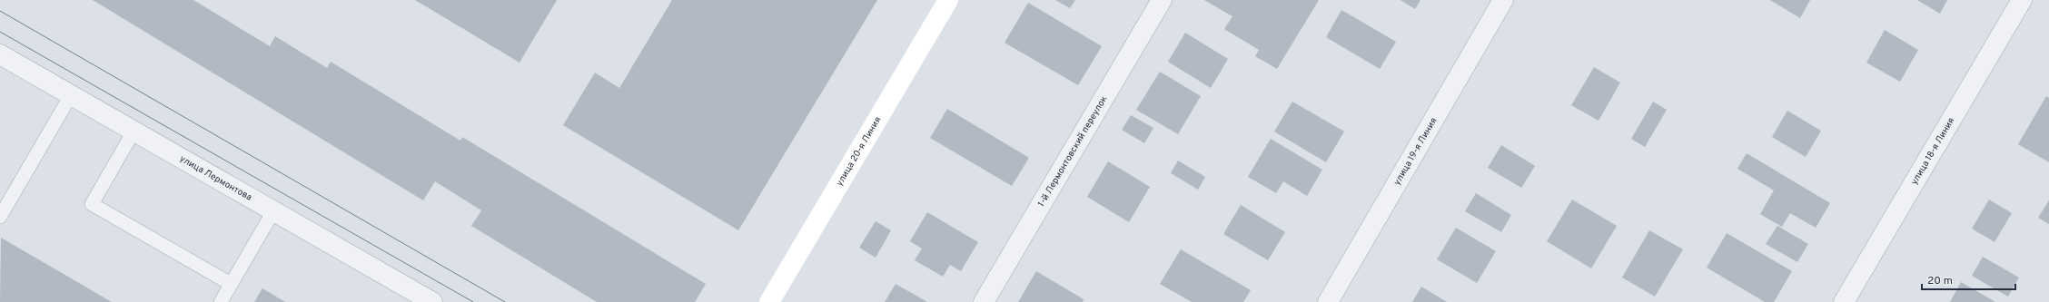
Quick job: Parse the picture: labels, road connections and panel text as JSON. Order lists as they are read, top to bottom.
{
  "streets": {
    "main road": ["улица 20-я Линия"],
    "street": [
      "1-й Лермонтовский переулок",
      "улица 18-я Линия",
      "улица 19-я Линия",
      "улица Лермонтова"
    ]
  },
  "scale_bar": "20 m"
}
